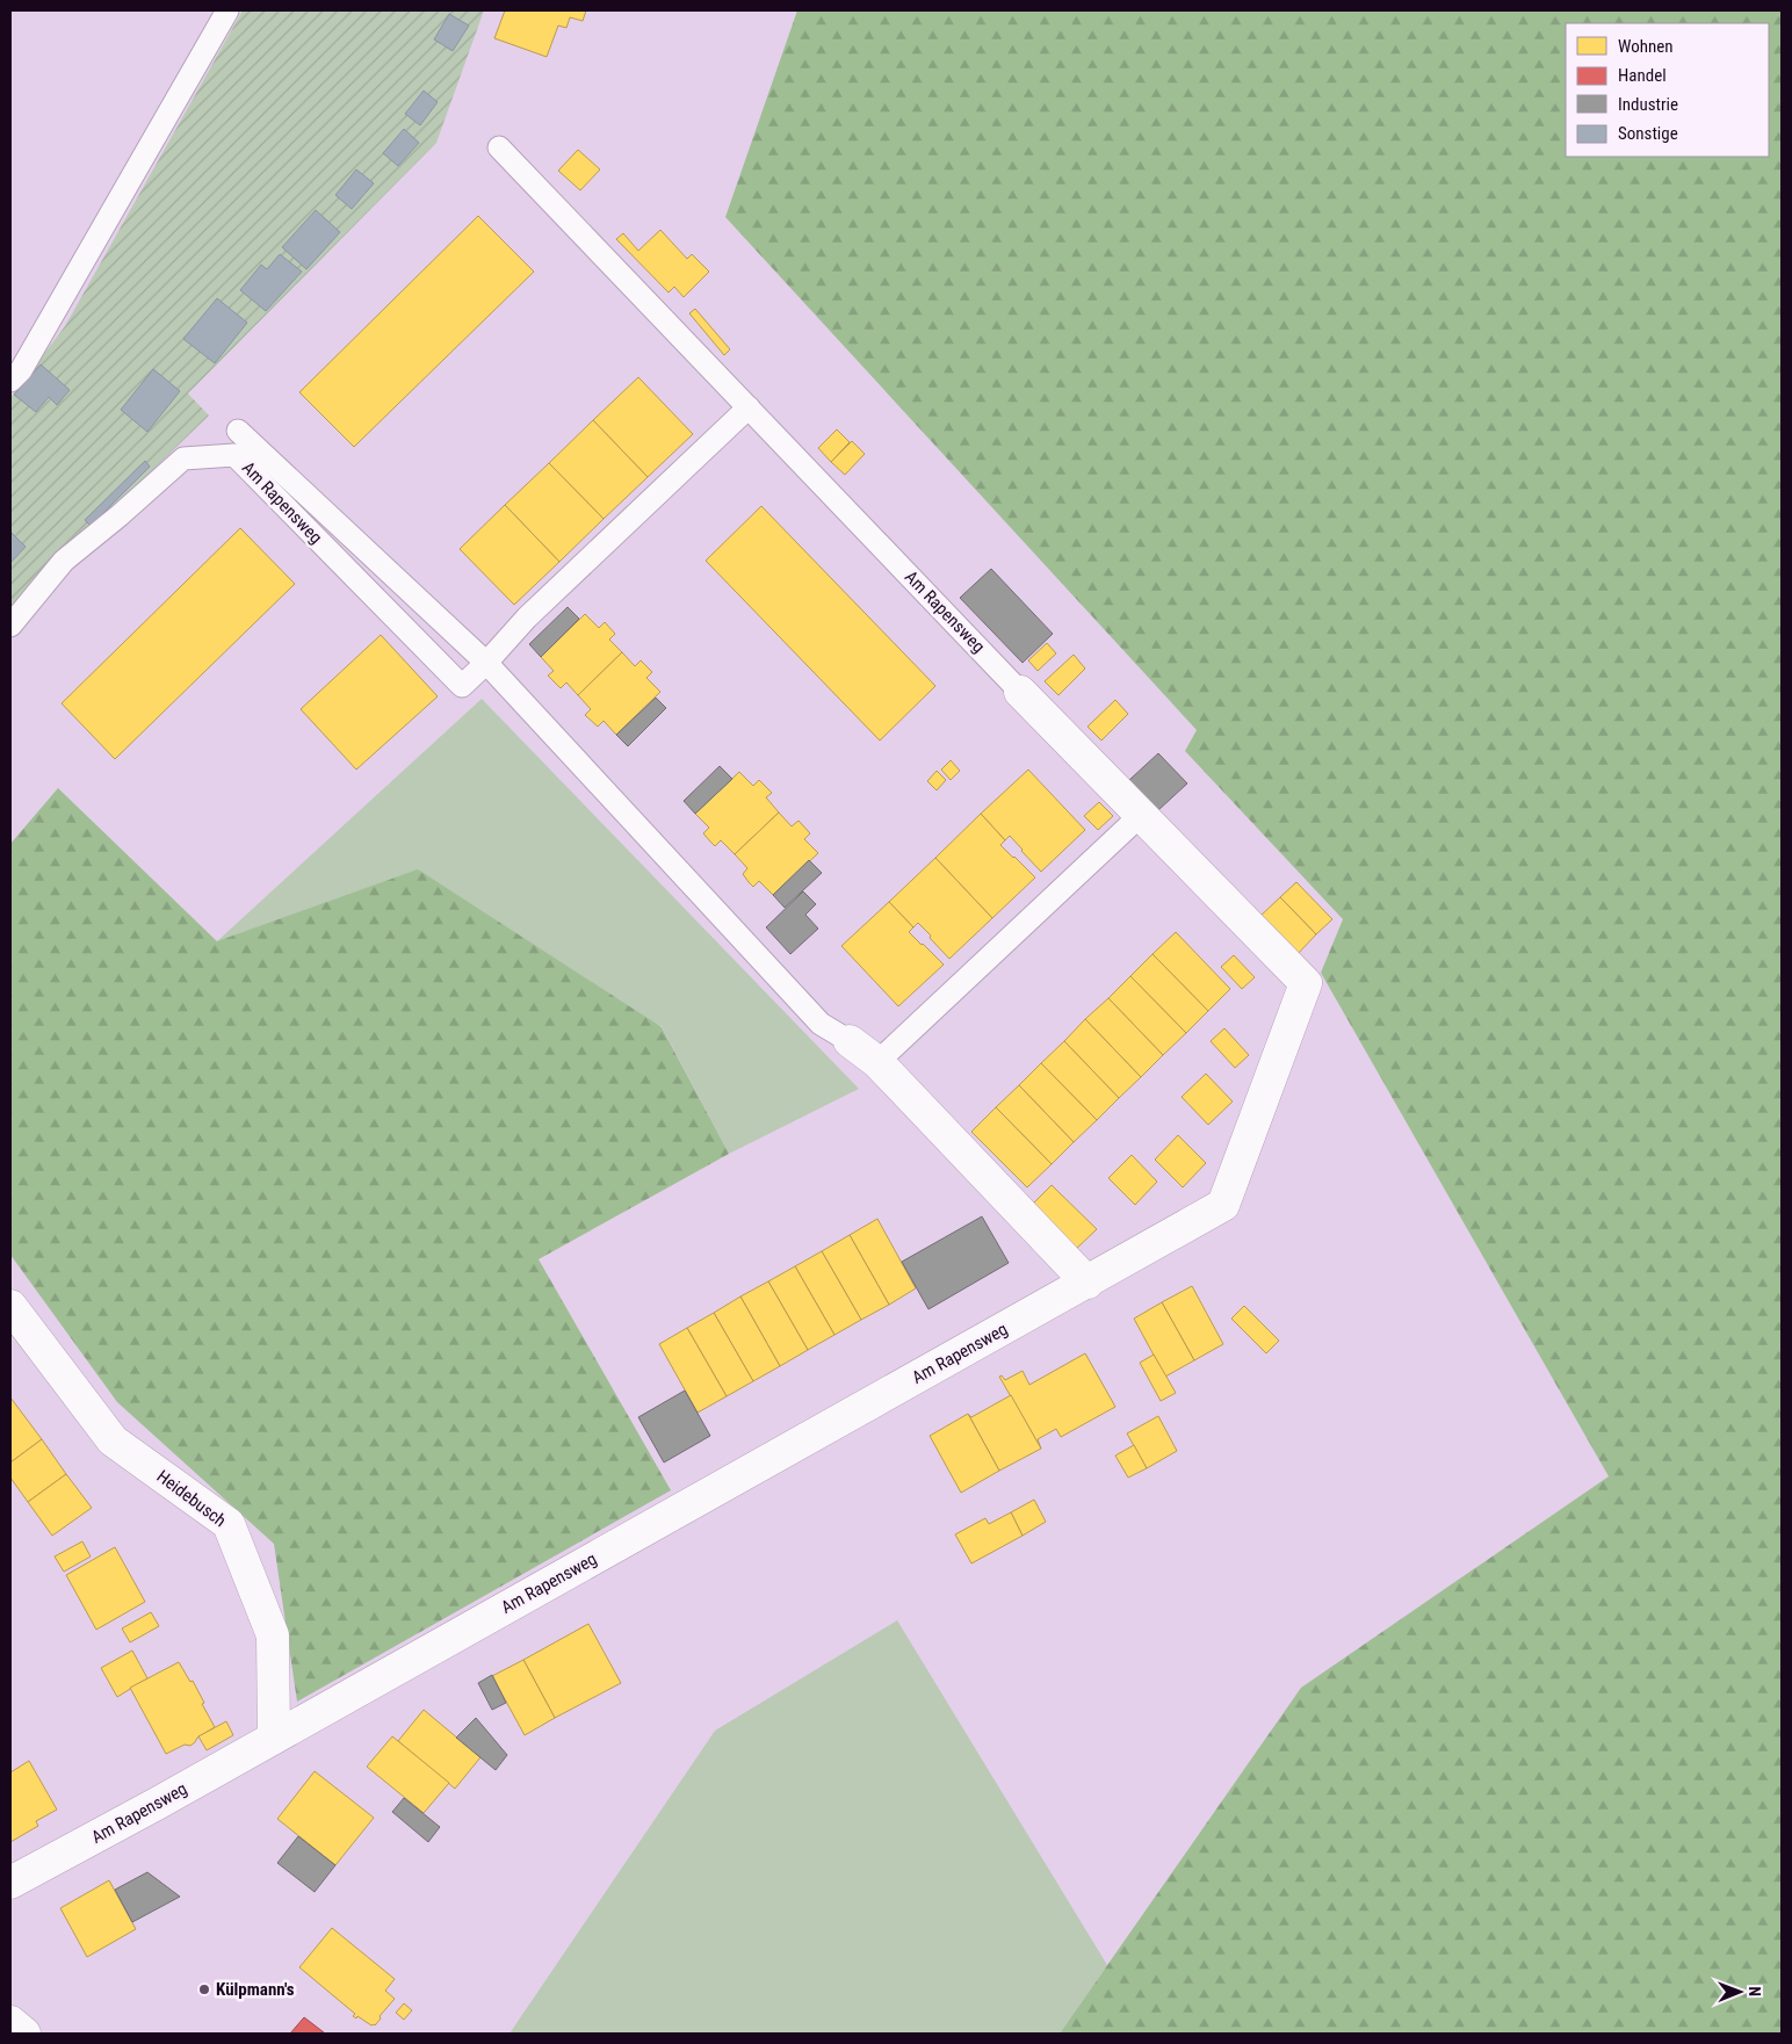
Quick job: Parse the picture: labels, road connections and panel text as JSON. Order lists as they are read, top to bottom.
{
  "streets": {
    "street": ["Am Rapensweg", "Heidebusch"]
  },
  "crossings": [
    ["Am Rapensweg", "Heidebusch"]
  ],
  "places": ["Külpmann's"],
  "legend": [
    "Wohnen",
    "Handel",
    "Industrie",
    "Sonstige"
  ],
  "north": "right"
}
